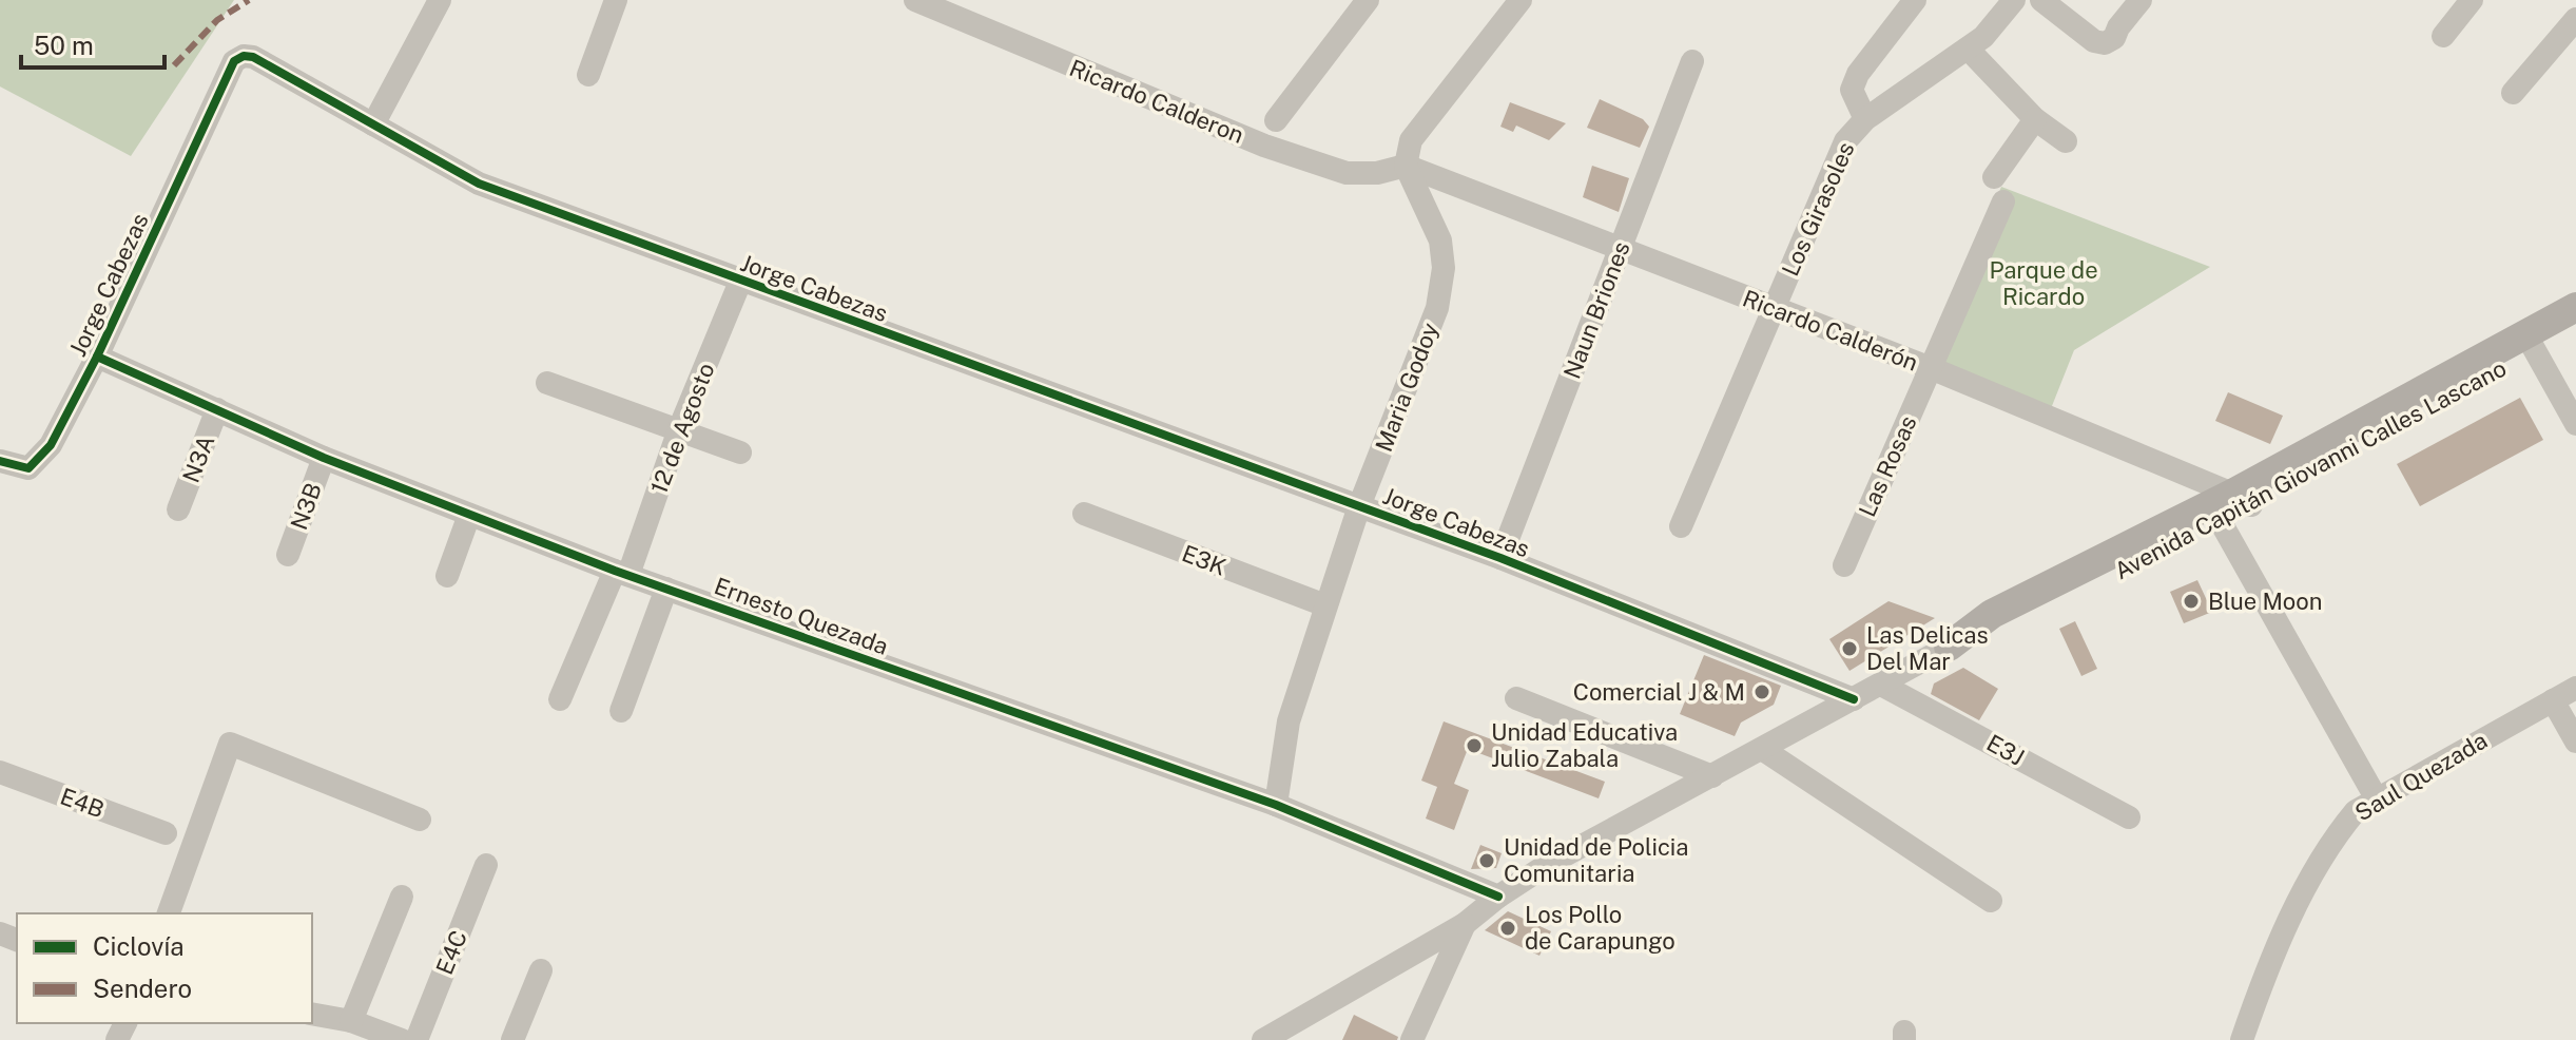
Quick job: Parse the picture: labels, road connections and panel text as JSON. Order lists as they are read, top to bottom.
{
  "streets": {
    "main road": ["Avenida Capitán Giovanni Calles Lascano"],
    "street": [
      "Ricardo Calderon",
      "Los Girasoles",
      "Jorge Cabezas",
      "Naun Briones",
      "Ricardo Calderón",
      "Maria Godoy",
      "12 de Agosto",
      "N3A",
      "Las Rosas",
      "N3B",
      "E3K",
      "Ernesto Quezada",
      "E3J",
      "Saul Quezada",
      "E4B",
      "E4C"
    ]
  },
  "crossings": [
    ["Ricardo Calderon", "Ricardo Calderón"],
    ["Ricardo Calderon", "Maria Godoy"],
    ["Los Girasoles", "Ricardo Calderón"],
    ["Jorge Cabezas", "Naun Briones"],
    ["Jorge Cabezas", "Maria Godoy"],
    ["Jorge Cabezas", "12 de Agosto"],
    ["Jorge Cabezas", "Avenida Capitán Giovanni Calles Lascano"],
    ["Jorge Cabezas", "Ernesto Quezada"],
    ["Naun Briones", "Ricardo Calderón"],
    ["Ricardo Calderón", "Maria Godoy"],
    ["Ricardo Calderón", "Las Rosas"],
    ["Ricardo Calderón", "Avenida Capitán Giovanni Calles Lascano"],
    ["Maria Godoy", "E3K"],
    ["Maria Godoy", "Ernesto Quezada"],
    ["12 de Agosto", "Ernesto Quezada"],
    ["N3A", "Ernesto Quezada"],
    ["Avenida Capitán Giovanni Calles Lascano", "Ernesto Quezada"],
    ["Avenida Capitán Giovanni Calles Lascano", "E3J"],
    ["N3B", "Ernesto Quezada"]
  ],
  "parks": ["Parque de Ricardo"],
  "places": [
    "Blue Moon",
    "Las Delicas Del Mar",
    "Comercial J & M",
    "Unidad Educativa Julio Zabala",
    "Unidad de Policia Comunitaria",
    "Los Pollo de Carapungo"
  ],
  "legend": ["Ciclovía", "Sendero"],
  "scale_bar": "50 m"
}
